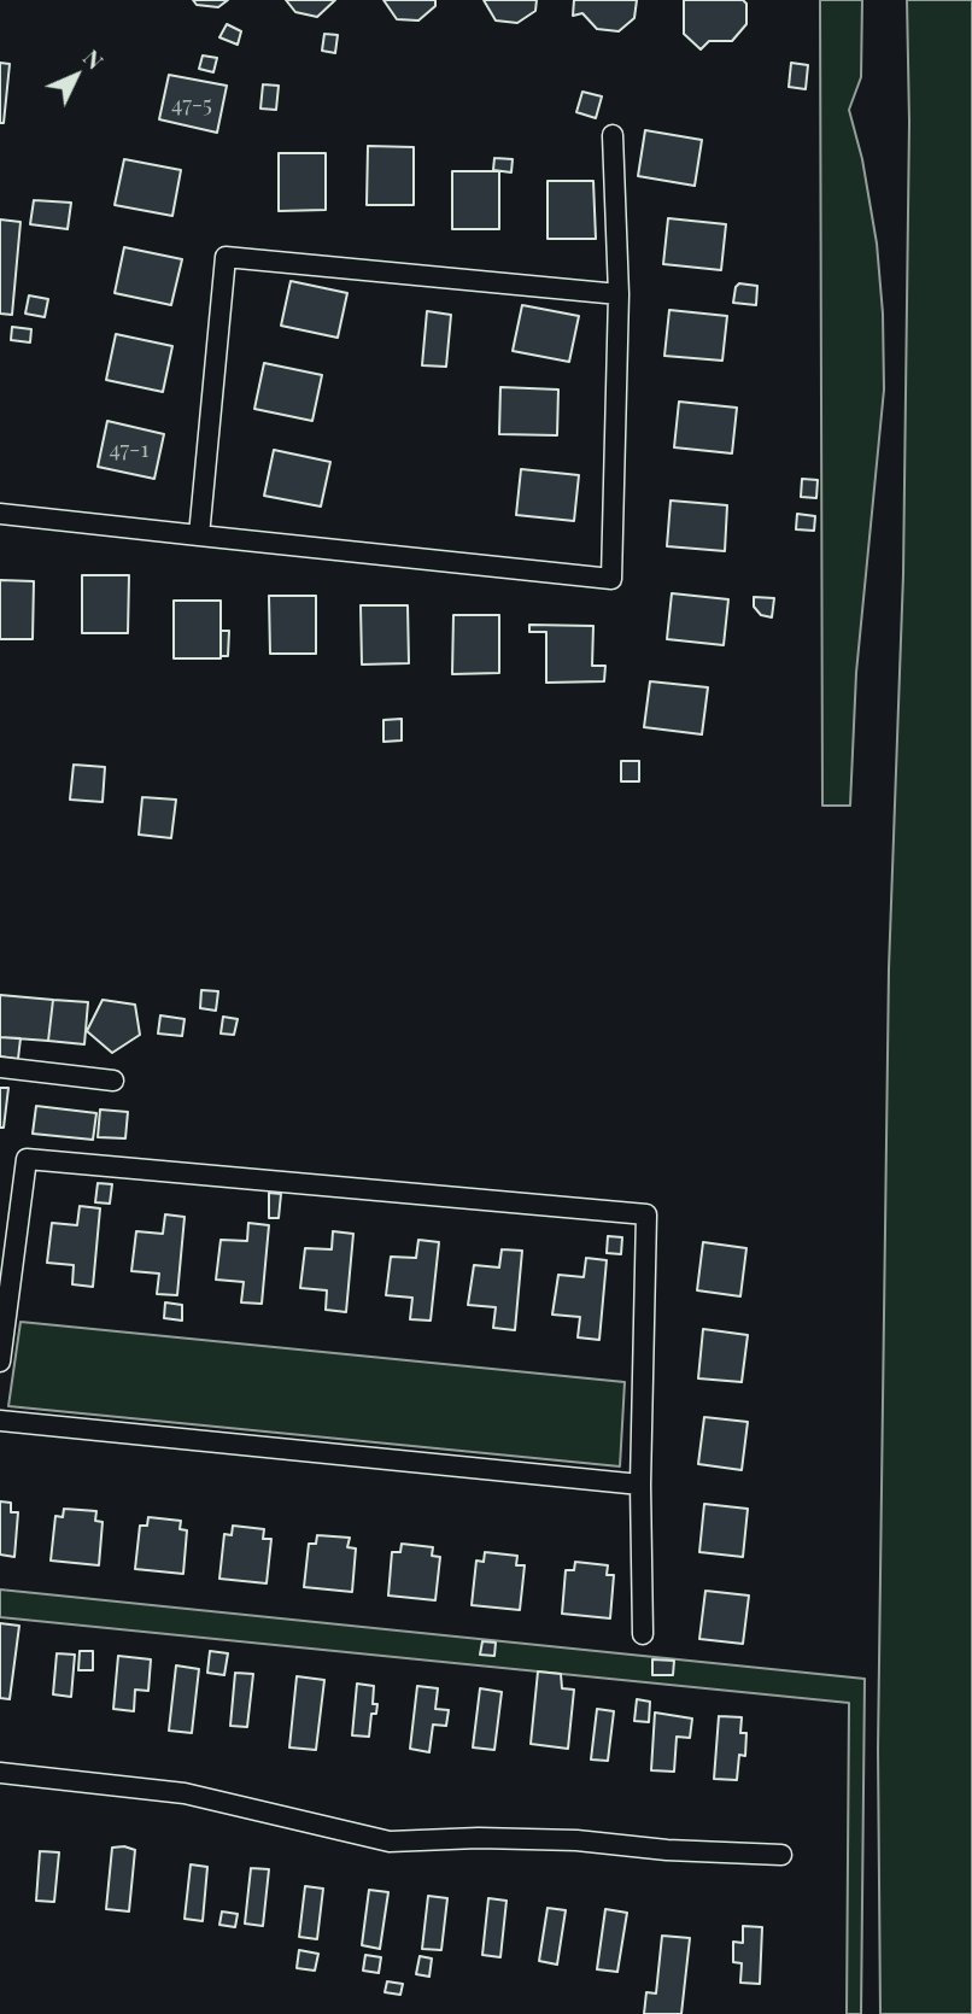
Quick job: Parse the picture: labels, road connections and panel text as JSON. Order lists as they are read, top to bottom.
{
  "house_numbers": ["47-5", "47-1"],
  "north": "top right"
}
